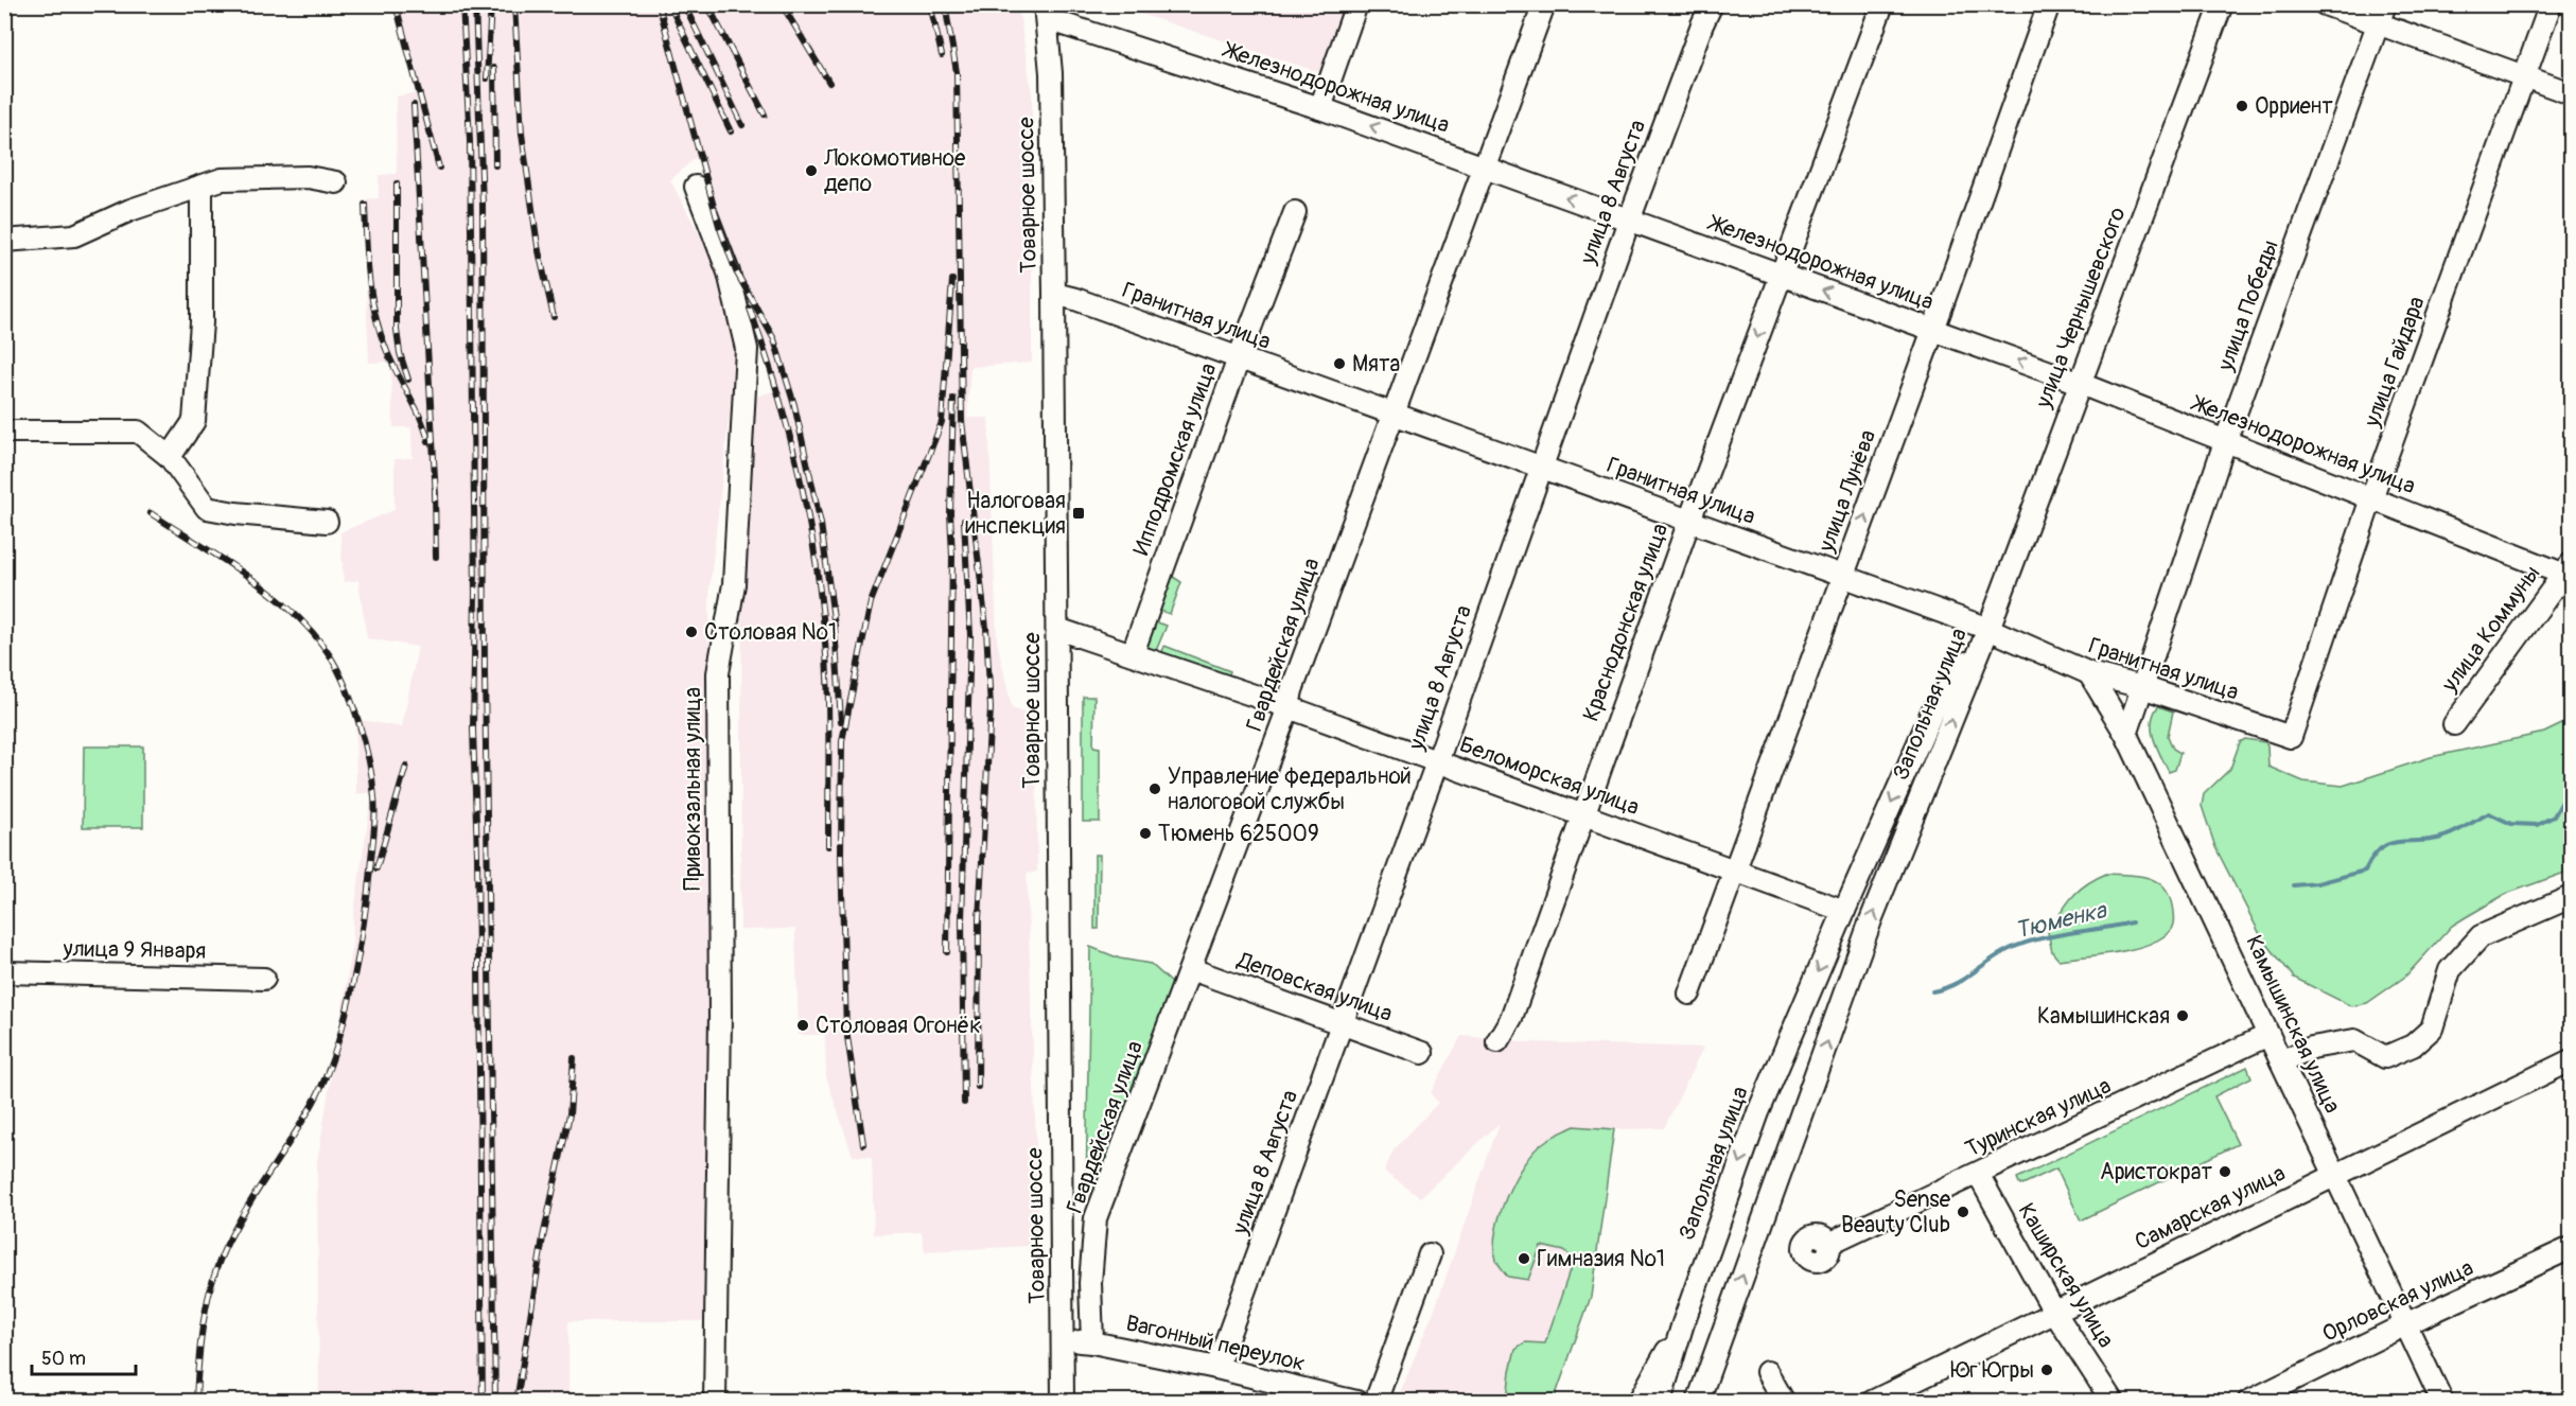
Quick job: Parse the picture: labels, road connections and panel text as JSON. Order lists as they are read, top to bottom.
{
  "streets": {
    "street": [
      "Железнодорожная улица",
      "улица 8 Августа",
      "Товарное шоссе",
      "улица Победы",
      "улица Чернышевского",
      "Гранитная улица",
      "улица Гайдара",
      "Ипподромская улица",
      "улица Лунёва",
      "Краснодонская улица",
      "улица Коммуны",
      "Гвардейская улица",
      "Запольная улица",
      "Беломорская улица",
      "Привокзальная улица",
      "улица 9 Января",
      "Деповская улица",
      "Камышинская улица",
      "Туринская улица",
      "Самарская улица",
      "Каширская улица",
      "Орловская улица",
      "Вагонный переулок"
    ]
  },
  "crossings": [
    ["Железнодорожная улица", "улица 8 Августа"],
    ["Железнодорожная улица", "Товарное шоссе"],
    ["Железнодорожная улица", "улица Победы"],
    ["Железнодорожная улица", "улица Чернышевского"],
    ["Железнодорожная улица", "улица Гайдара"],
    ["Железнодорожная улица", "улица Лунёва"],
    ["Железнодорожная улица", "Краснодонская улица"],
    ["Железнодорожная улица", "улица Коммуны"],
    ["Железнодорожная улица", "Гвардейская улица"],
    ["улица 8 Августа", "Гранитная улица"],
    ["улица 8 Августа", "Беломорская улица"],
    ["улица 8 Августа", "Деповская улица"],
    ["улица 8 Августа", "Вагонный переулок"],
    ["Товарное шоссе", "Гранитная улица"],
    ["Товарное шоссе", "Беломорская улица"],
    ["Товарное шоссе", "Вагонный переулок"],
    ["улица Победы", "Гранитная улица"],
    ["улица Победы", "Камышинская улица"],
    ["улица Чернышевского", "Гранитная улица"],
    ["улица Чернышевского", "Запольная улица"],
    ["Гранитная улица", "улица Гайдара"],
    ["Гранитная улица", "Ипподромская улица"],
    ["Гранитная улица", "улица Лунёва"],
    ["Гранитная улица", "Краснодонская улица"],
    ["Гранитная улица", "Гвардейская улица"],
    ["Гранитная улица", "Запольная улица"],
    ["Гранитная улица", "Камышинская улица"],
    ["Ипподромская улица", "Беломорская улица"],
    ["улица Лунёва", "Беломорская улица"],
    ["Краснодонская улица", "Беломорская улица"],
    ["Гвардейская улица", "Беломорская улица"],
    ["Гвардейская улица", "Деповская улица"],
    ["Гвардейская улица", "Вагонный переулок"],
    ["Запольная улица", "Беломорская улица"],
    ["Камышинская улица", "Туринская улица"],
    ["Камышинская улица", "Самарская улица"],
    ["Камышинская улица", "Орловская улица"],
    ["Туринская улица", "Каширская улица"],
    ["Самарская улица", "Каширская улица"]
  ],
  "one_way": ["Железнодорожная улица"],
  "water": ["Тюменка"],
  "places": {
    "other": [
      "Орриент",
      "Локомотивное депо",
      "Мята",
      "Столовая №1",
      "Управление федеральной налоговой службы",
      "Тюмень 625009",
      "Камышинская",
      "Столовая Огонёк",
      "Аристократ",
      "Sense Beauty Club",
      "Гимназия №1",
      "Юг Югры"
    ],
    "transit": ["Налоговая инспекция"]
  },
  "scale_bar": "50 m"
}
